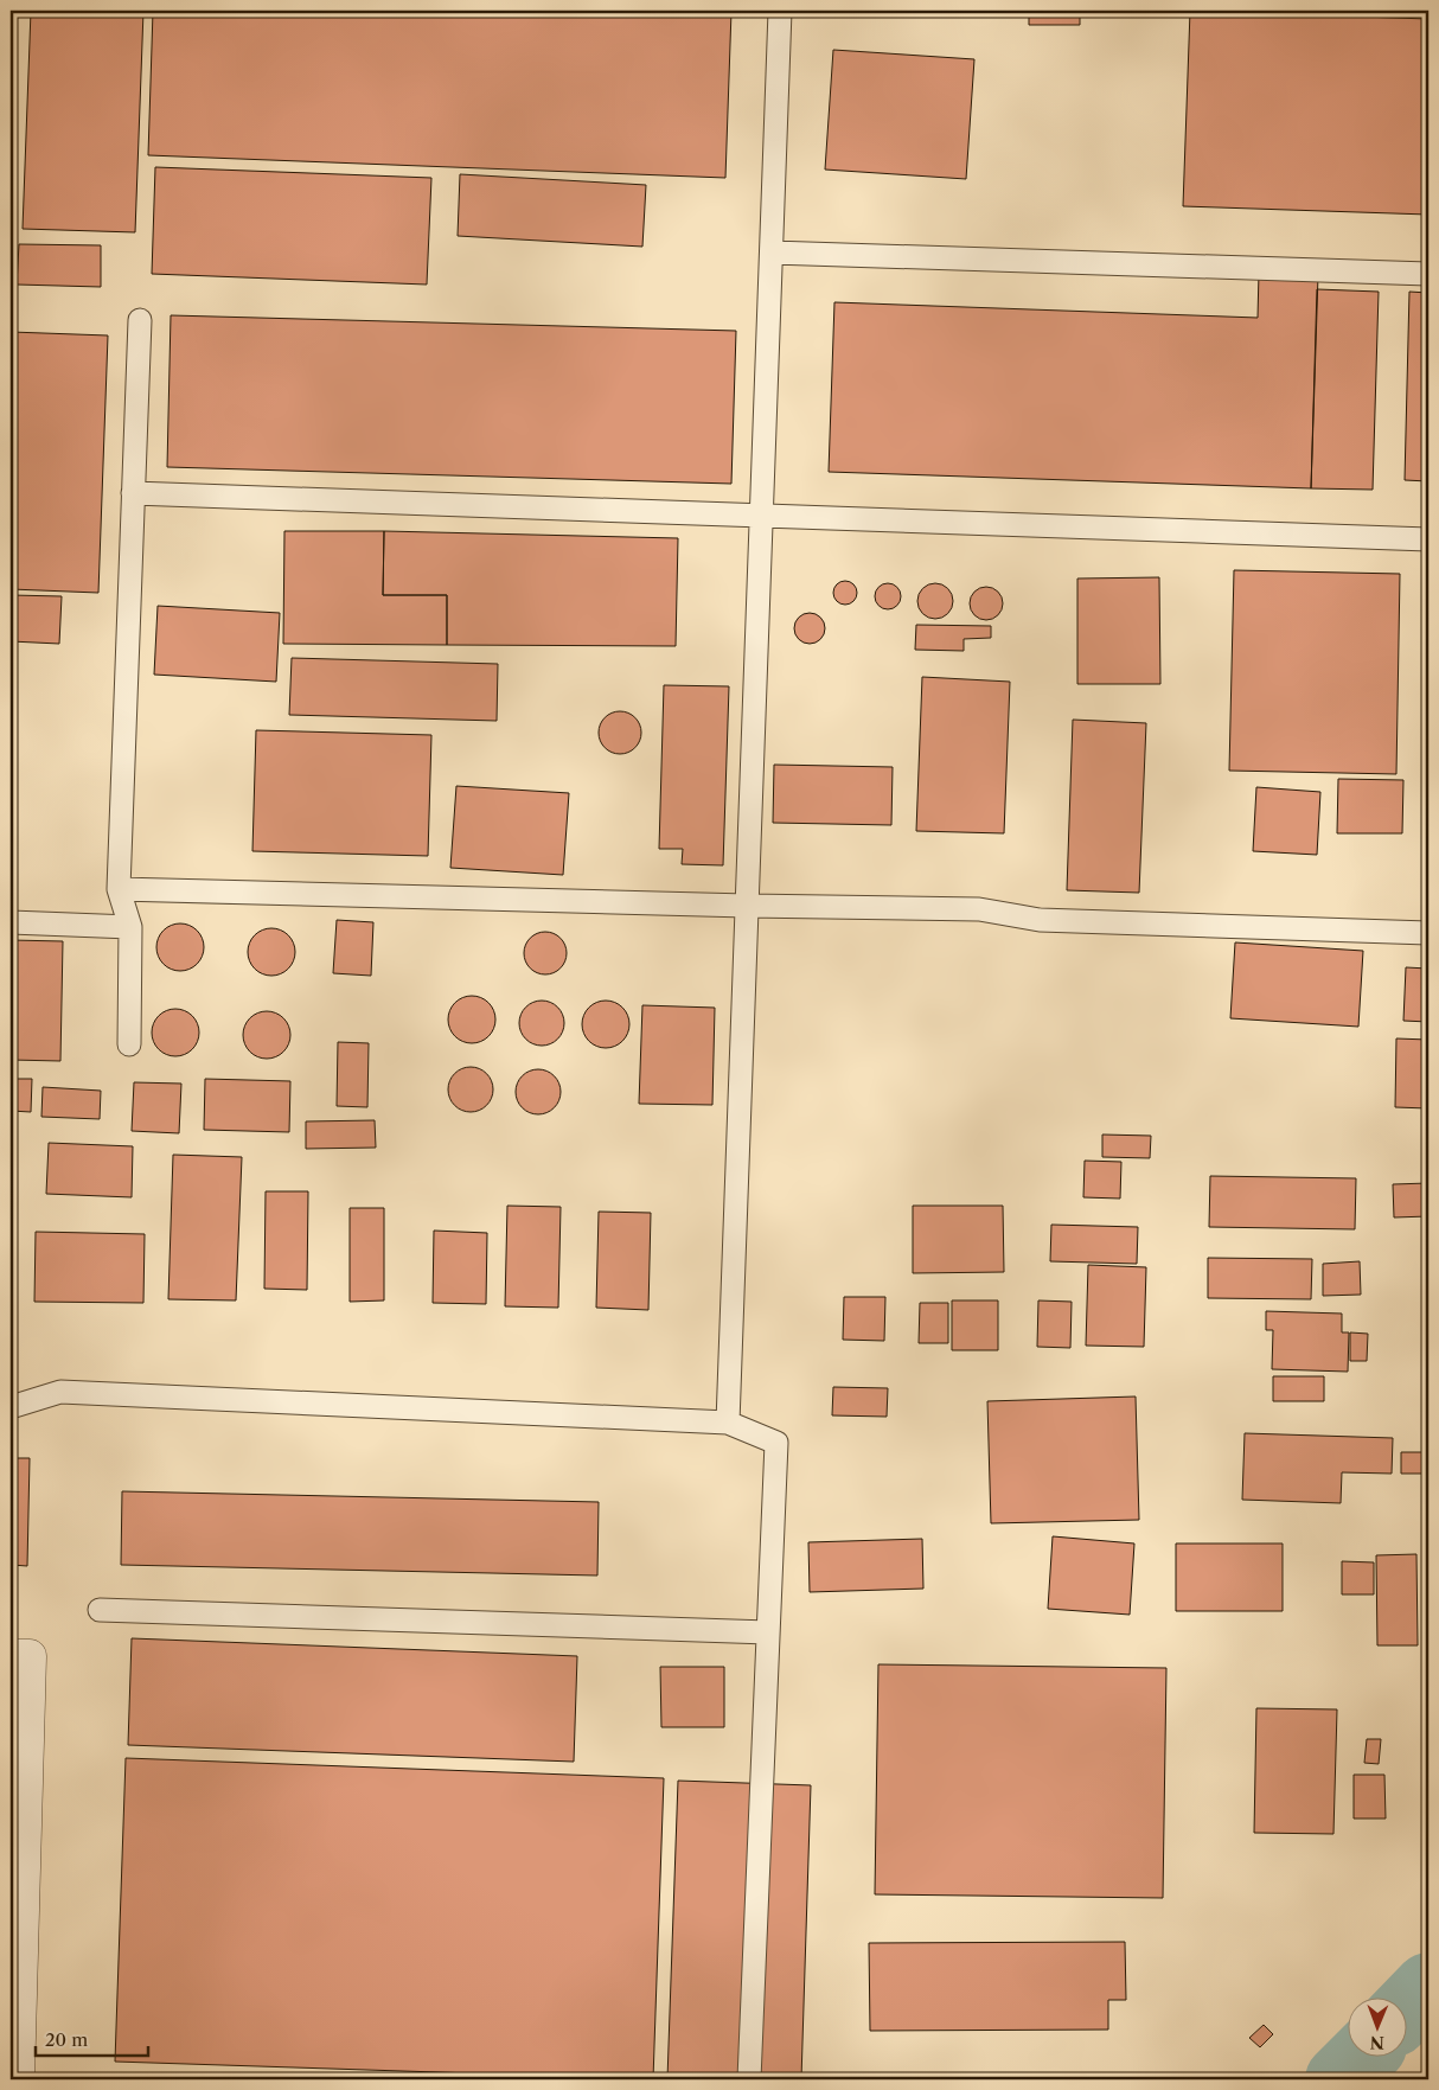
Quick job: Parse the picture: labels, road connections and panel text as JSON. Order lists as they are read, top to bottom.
{
  "scale_bar": "20 m",
  "north": "bottom"
}
